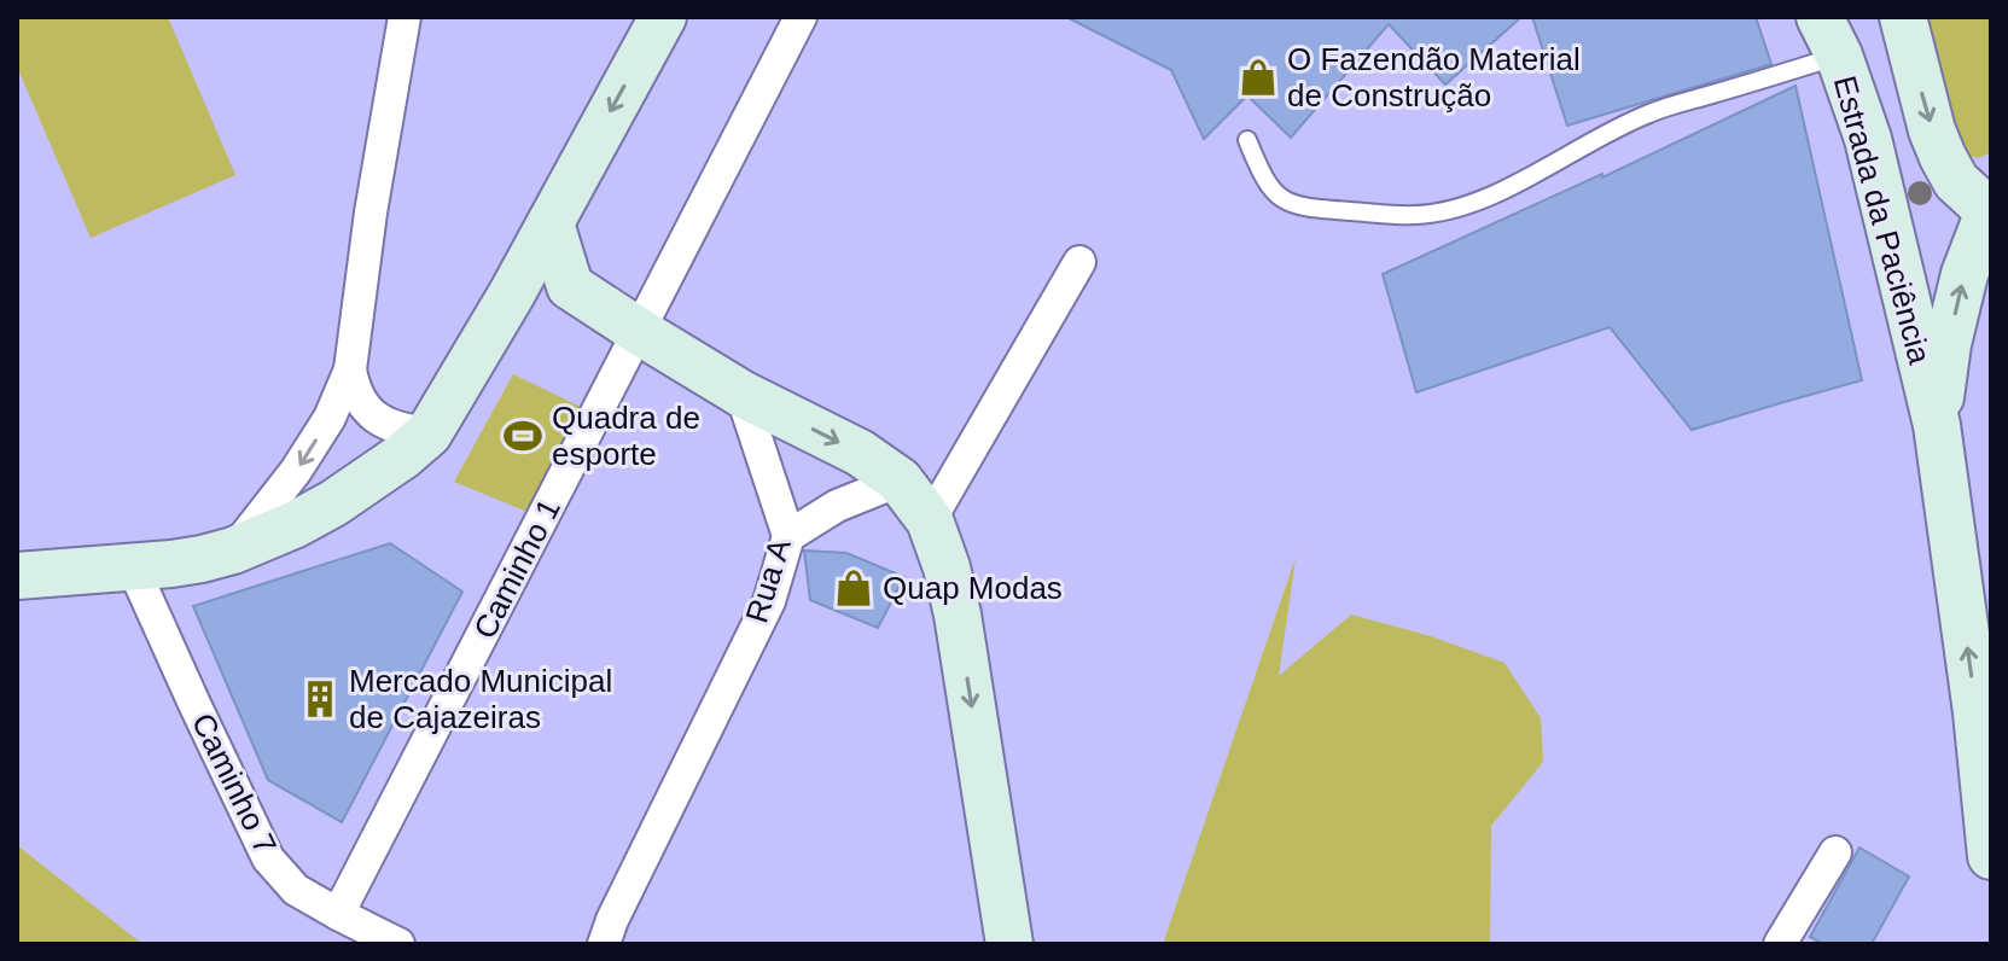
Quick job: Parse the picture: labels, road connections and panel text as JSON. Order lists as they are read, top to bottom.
{
  "streets": {
    "main road": ["Estrada da Paciência"],
    "street": ["Caminho 1", "Rua A", "Caminho 7"]
  },
  "crossings": [
    ["Caminho 1", "Caminho 7"]
  ],
  "places": {
    "shop": ["O Fazendão Material de Construção", "Quap Modas"],
    "sports": ["Quadra de esporte"],
    "building": ["Mercado Municipal de Cajazeiras"]
  }
}
